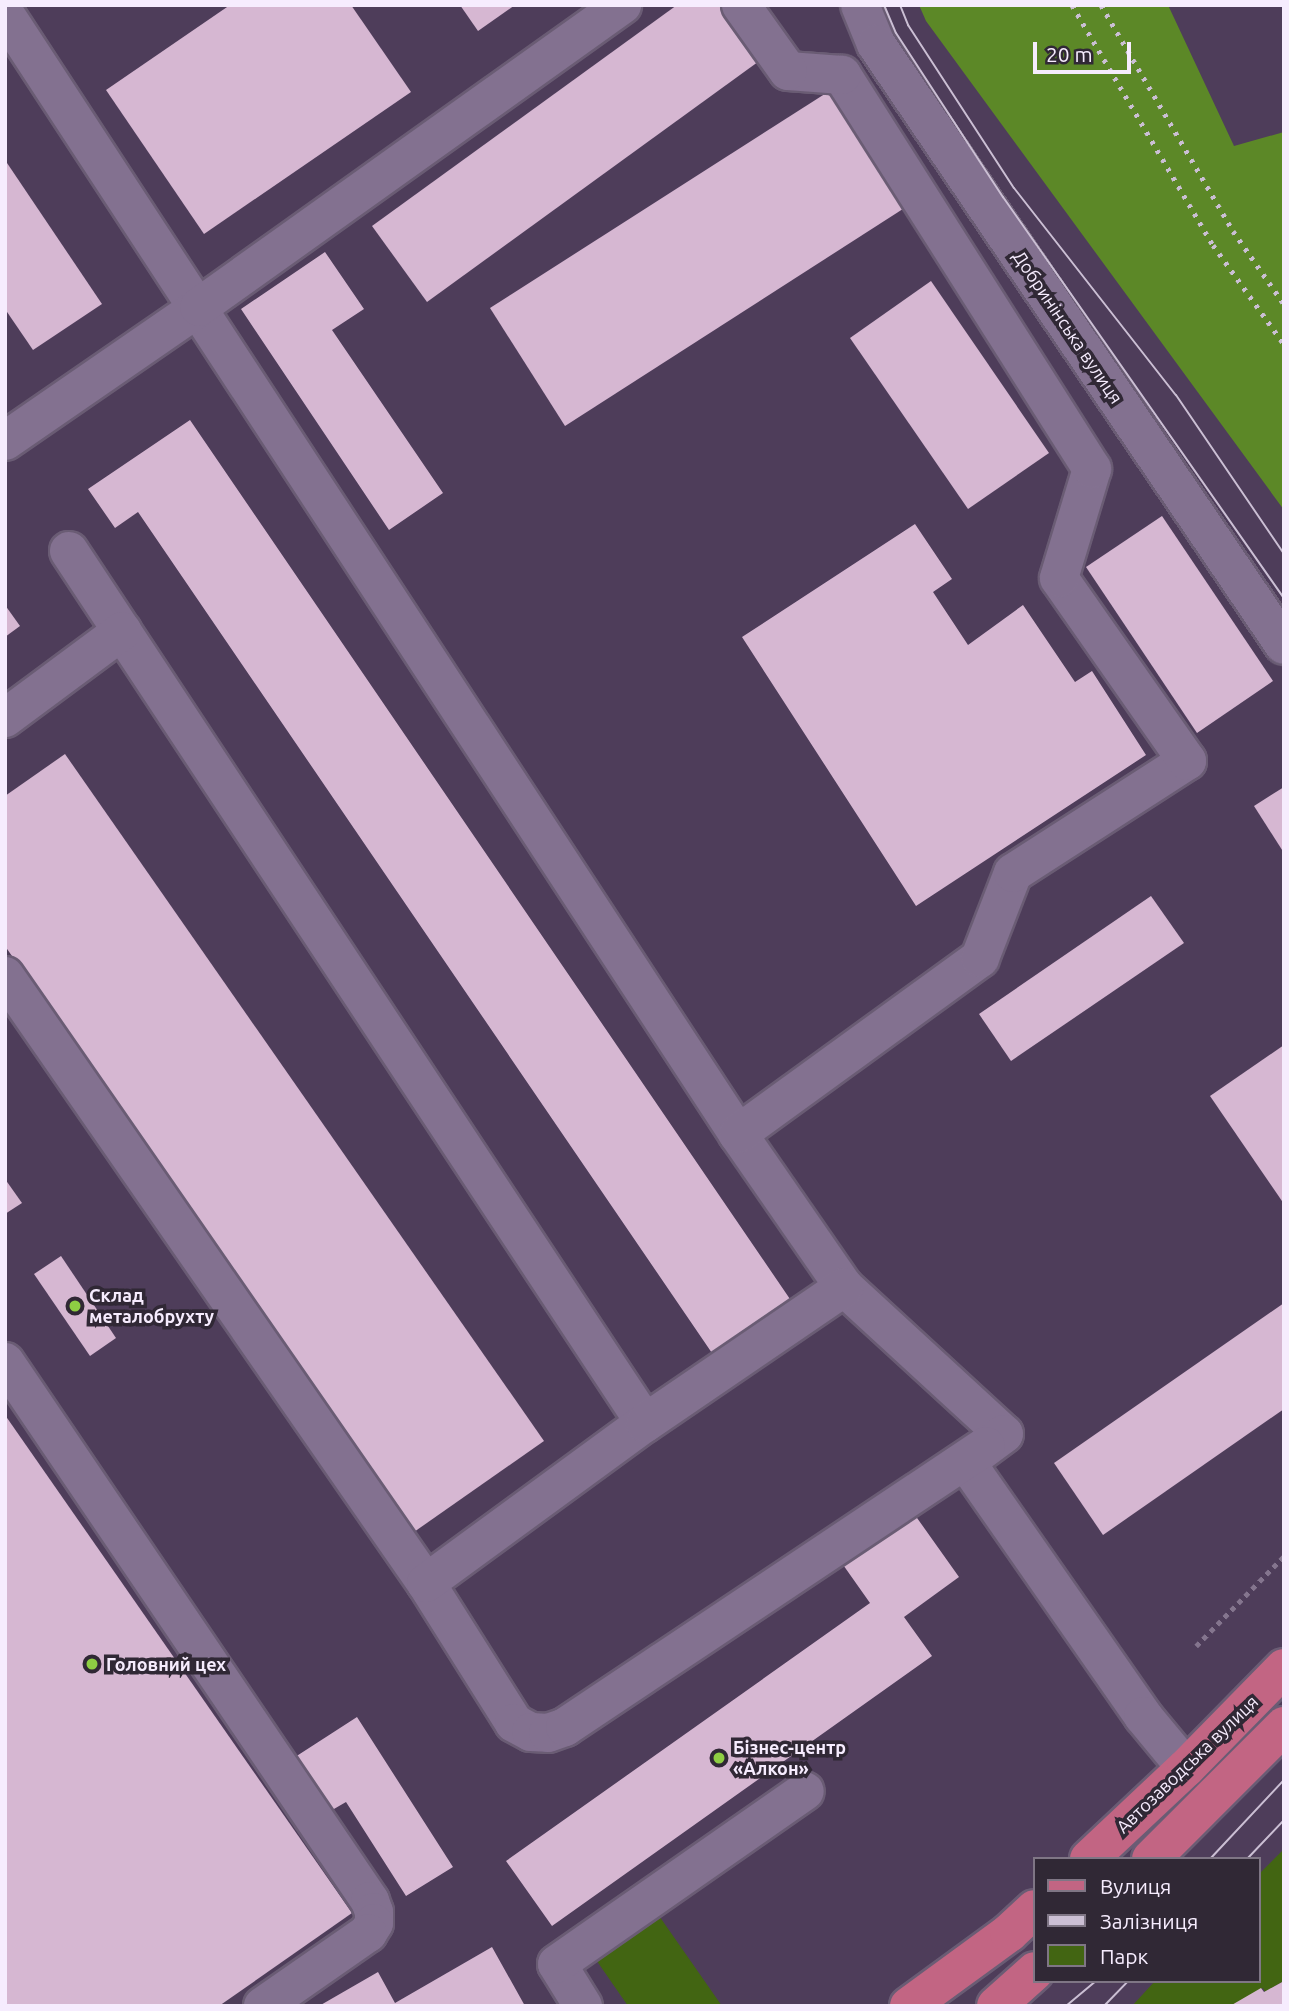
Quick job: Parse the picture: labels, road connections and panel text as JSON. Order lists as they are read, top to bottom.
{
  "streets": {
    "main road": ["Автозаводська вулиця"],
    "street": ["Добринінська вулиця"]
  },
  "places": ["Склад металобрухту", "Головний цех", "Бізнес-центр «Алкон»"],
  "legend": ["Вулиця", "Залізниця", "Парк"],
  "scale_bar": "20 m"
}
